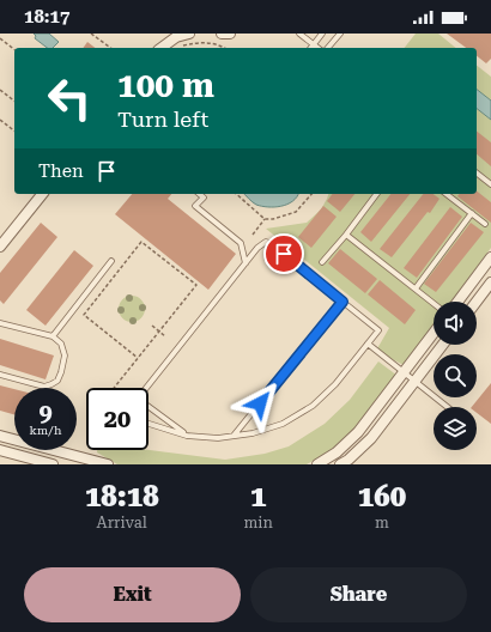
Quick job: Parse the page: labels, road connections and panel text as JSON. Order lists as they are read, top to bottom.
{
  "page": {
    "status": "18:17",
    "turn": ["100 m", "Turn left"],
    "then": "Then",
    "speed": "9 km/h",
    "limit": "20",
    "eta": [
      "18:18",
      "Arrival",
      "1",
      "min",
      "160",
      "m"
    ],
    "buttons": ["Exit", "Share"]
  }
}
